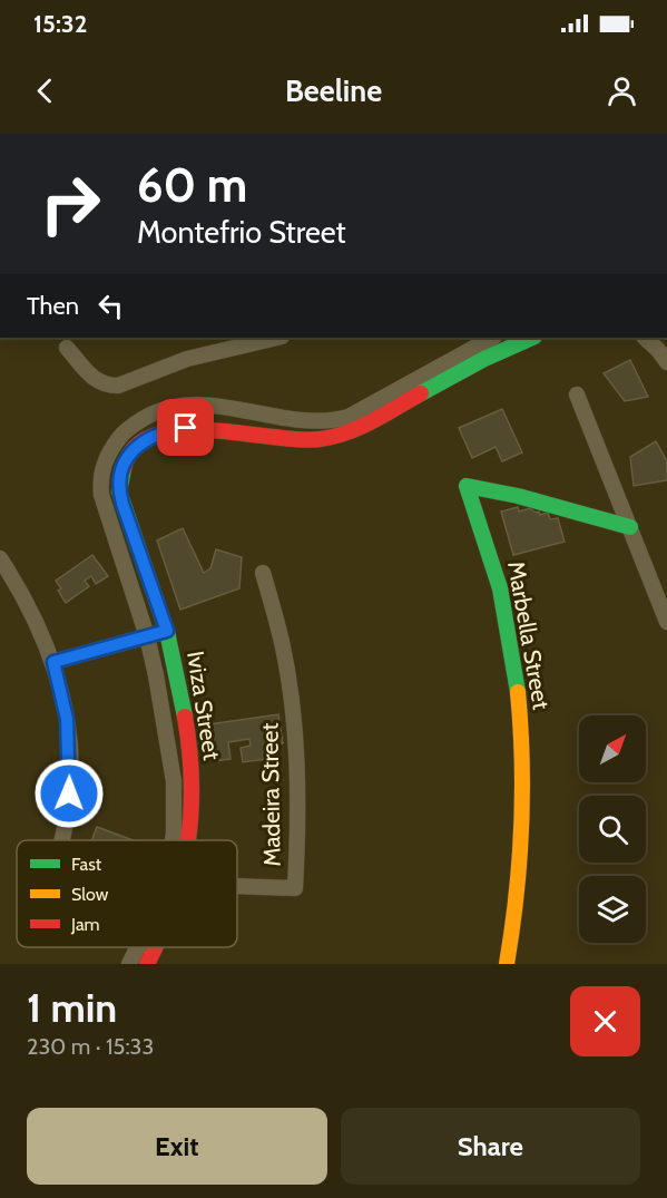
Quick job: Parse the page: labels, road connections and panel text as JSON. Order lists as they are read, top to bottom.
{
  "streets": {
    "street": ["Marbella Street", "Iviza Street", "Madeira Street"]
  },
  "legend": ["Fast", "Slow", "Jam"],
  "north": "top right",
  "page": {
    "status": "15:32",
    "header": "Beeline",
    "turn": ["60 m", "Montefrio Street"],
    "then": "Then",
    "heading": ["1 min", "230 m · 15:33"],
    "buttons": ["Exit", "Share"]
  }
}
